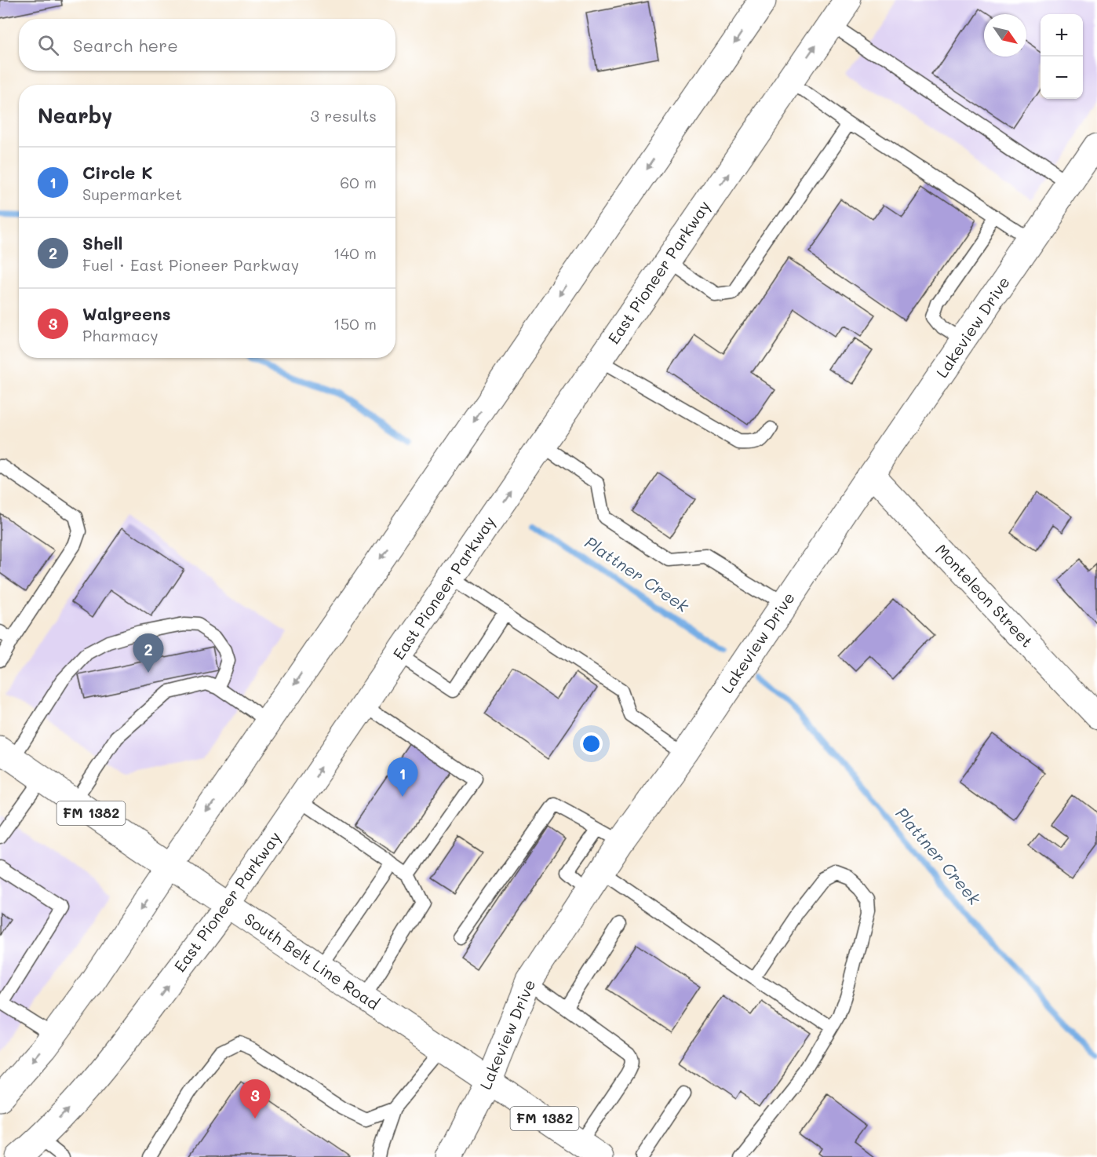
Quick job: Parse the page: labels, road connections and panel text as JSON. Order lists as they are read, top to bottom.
{
  "streets": {
    "main road": [
      "East Pioneer Parkway",
      "Lakeview Drive",
      "Monteleon Street",
      "FM 1382",
      "South Belt Line Road"
    ]
  },
  "crossings": [
    ["East Pioneer Parkway", "South Belt Line Road"],
    ["Lakeview Drive", "Monteleon Street"],
    ["Lakeview Drive", "South Belt Line Road"]
  ],
  "water": ["Plattner Creek"],
  "north": "bottom right",
  "page": {
    "map_buttons": ["+", "−"],
    "search": "Search here",
    "heading": ["Nearby", "3 results"],
    "list": [
      {
        "mark": "1",
        "name": "Circle K",
        "note": "Supermarket",
        "value": "60 m"
      },
      {
        "mark": "2",
        "name": "Shell",
        "note": "Fuel · East Pioneer Parkway",
        "value": "140 m"
      },
      {
        "mark": "3",
        "name": "Walgreens",
        "note": "Pharmacy",
        "value": "150 m"
      }
    ],
    "pins": ["2", "1", "3"]
  }
}
